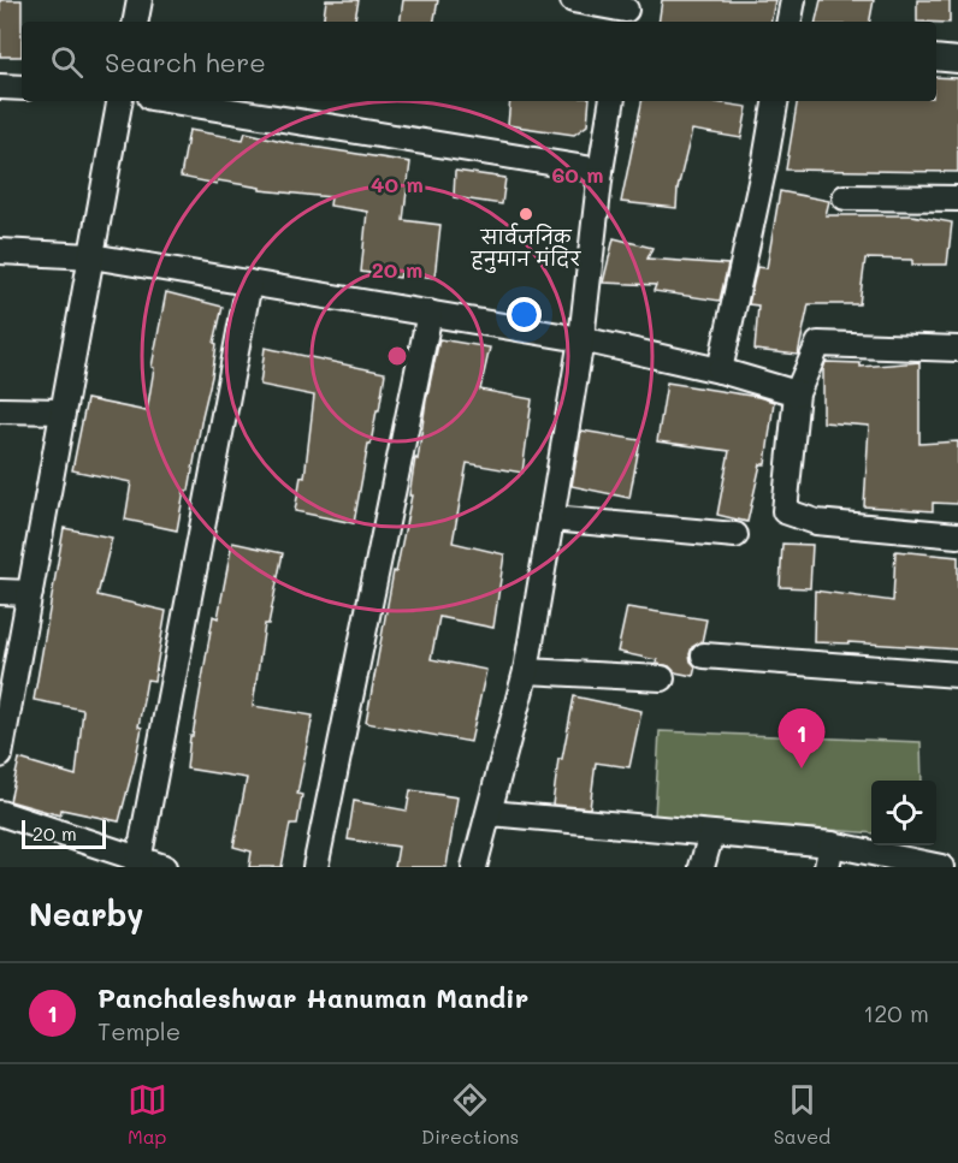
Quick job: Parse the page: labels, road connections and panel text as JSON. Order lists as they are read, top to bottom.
{
  "places": ["सार्वजनिक हनुमान मंदिर"],
  "scale_bar": "20 m",
  "page": {
    "search": "Search here",
    "pins": "1",
    "scale": "20 m",
    "heading": "Nearby",
    "list": [
      {
        "mark": "1",
        "name": "Panchaleshwar Hanuman Mandir",
        "note": "Temple",
        "value": "120 m"
      }
    ],
    "nav": ["Map", "Directions", "Saved"]
  },
  "rings": ["60 m", "40 m", "20 m"]
}
